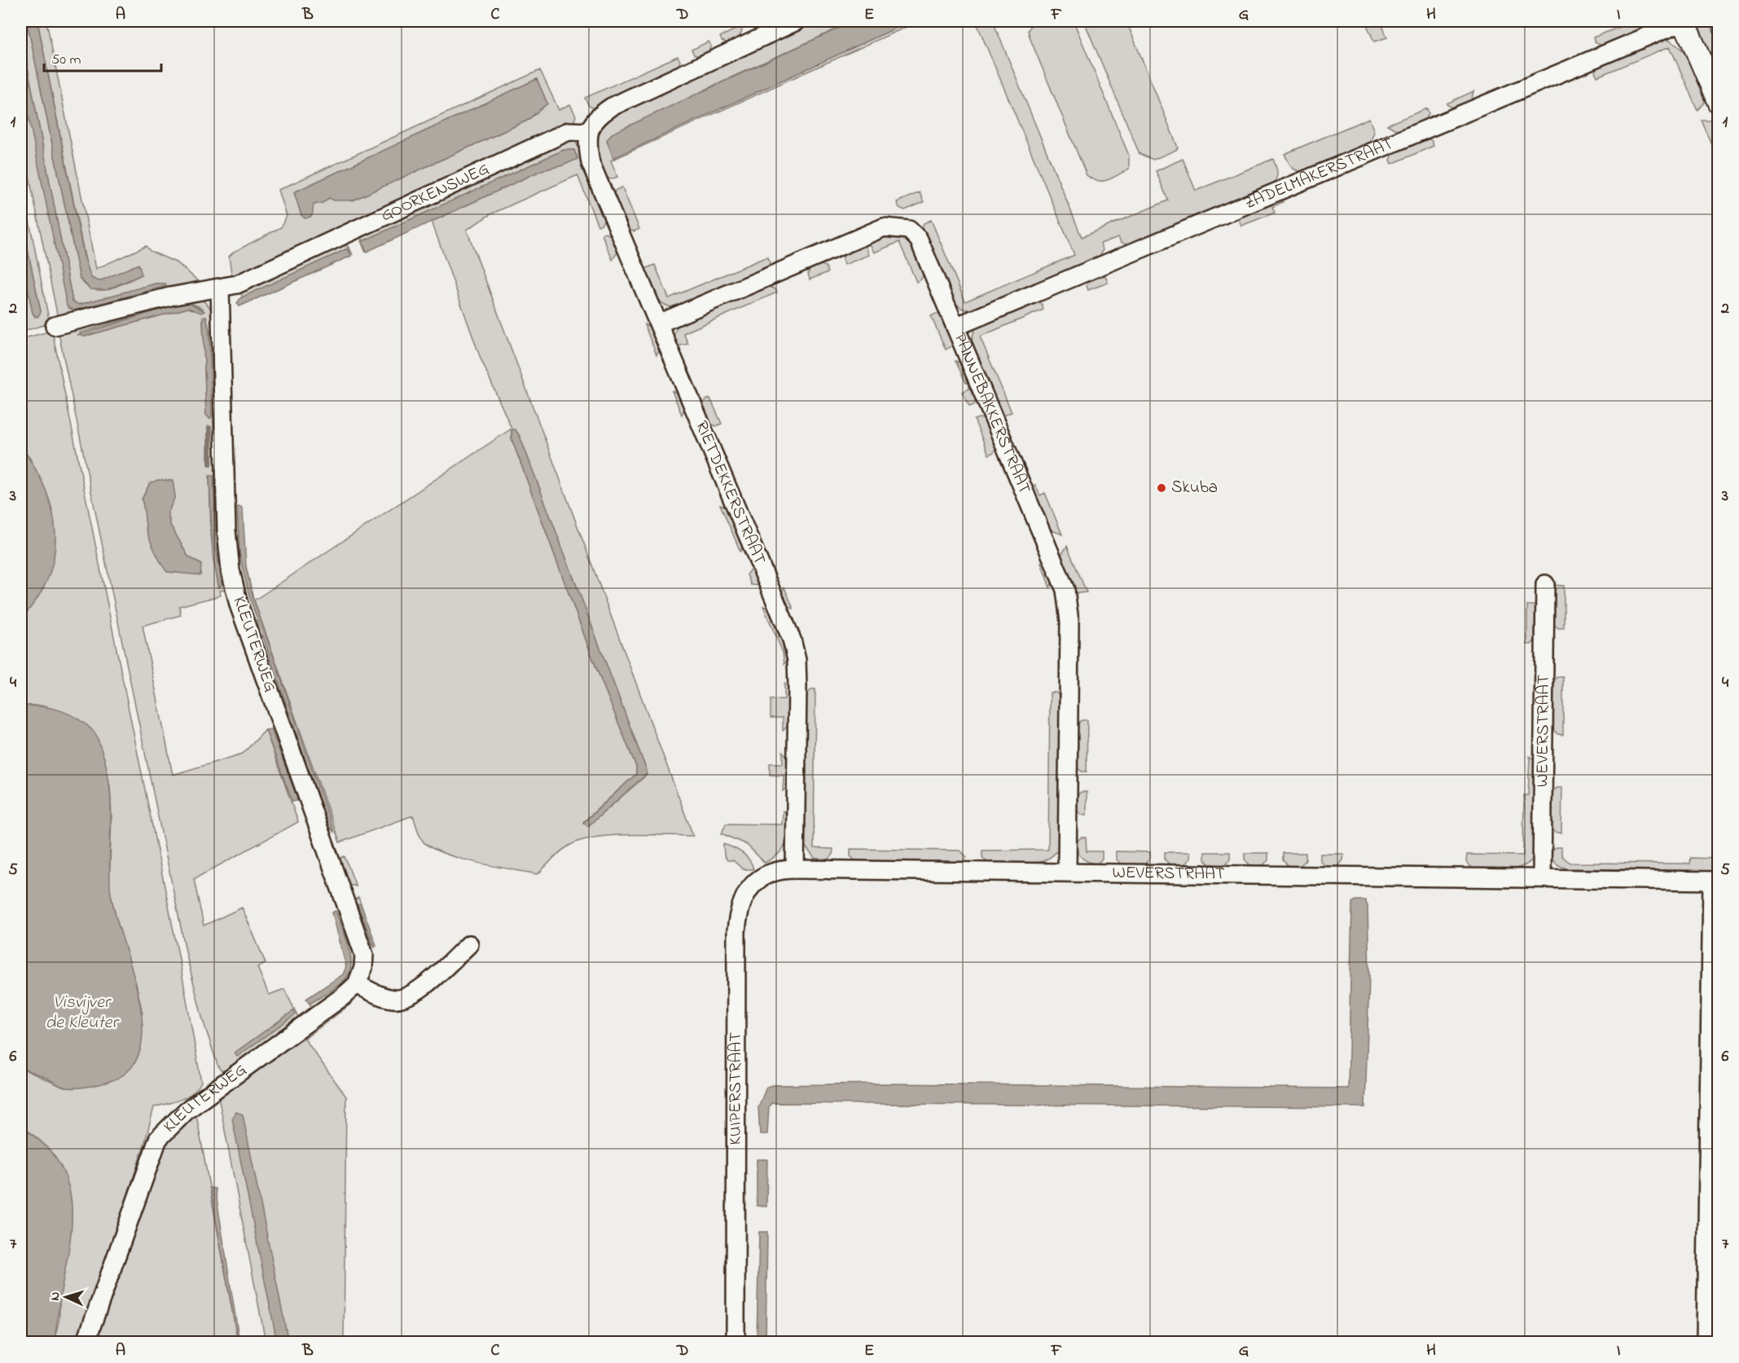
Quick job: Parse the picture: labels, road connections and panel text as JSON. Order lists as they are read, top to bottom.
{
  "streets": {
    "street": [
      "ZADELMAKERSTRAAT",
      "GOORKENSWEG",
      "PANNEBAKKERSTRAAT",
      "RIETDEKKERSTRAAT",
      "KLEUTERWEG",
      "WEVERSTRAAT",
      "KUIPERSTRAAT"
    ]
  },
  "crossings": [
    ["ZADELMAKERSTRAAT", "PANNEBAKKERSTRAAT"],
    ["GOORKENSWEG", "RIETDEKKERSTRAAT"],
    ["GOORKENSWEG", "KLEUTERWEG"],
    ["PANNEBAKKERSTRAAT", "RIETDEKKERSTRAAT"],
    ["PANNEBAKKERSTRAAT", "WEVERSTRAAT"],
    ["RIETDEKKERSTRAAT", "WEVERSTRAAT"],
    ["RIETDEKKERSTRAAT", "KUIPERSTRAAT"],
    ["WEVERSTRAAT", "KUIPERSTRAAT"]
  ],
  "water": ["Visvijver de Kleuter"],
  "places": ["Skuba"],
  "scale_bar": "50 m",
  "north": "left",
  "grid": {
    "columns": [
      "A",
      "B",
      "C",
      "D",
      "E",
      "F",
      "G",
      "H",
      "I"
    ],
    "rows": [
      "1",
      "2",
      "3",
      "4",
      "5",
      "6",
      "7"
    ]
  }
}
